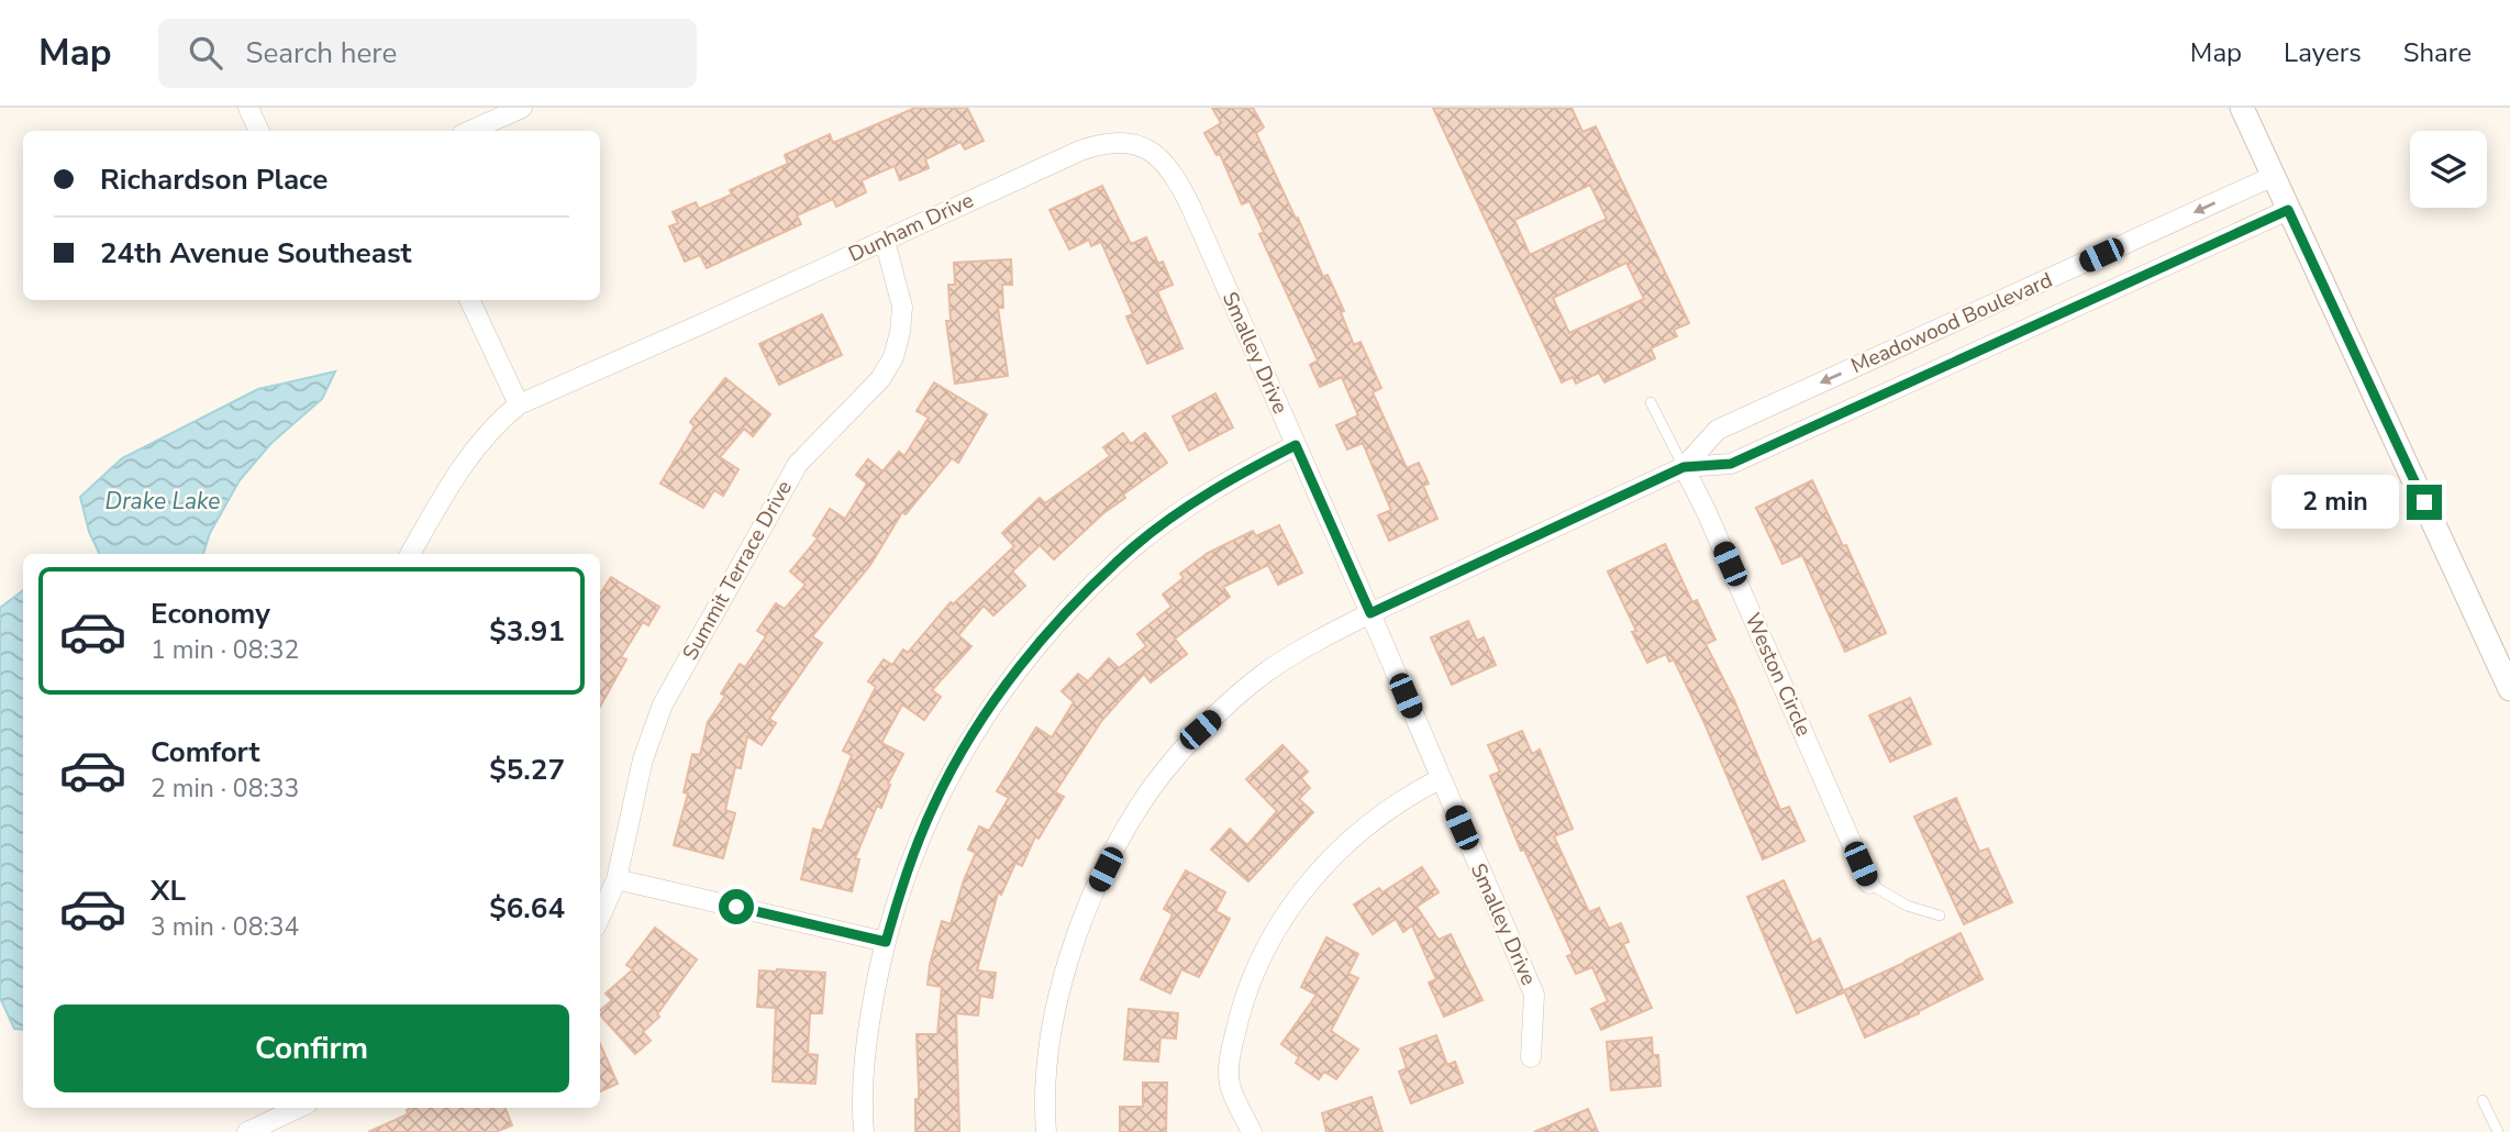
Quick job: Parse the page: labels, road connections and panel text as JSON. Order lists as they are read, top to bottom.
{
  "streets": {
    "street": [
      "Dunham Drive",
      "Meadowood Boulevard",
      "Smalley Drive",
      "Summit Terrace Drive",
      "Weston Circle"
    ]
  },
  "crossings": [
    ["Dunham Drive", "Smalley Drive"],
    ["Dunham Drive", "Summit Terrace Drive"],
    ["Meadowood Boulevard", "Smalley Drive"],
    ["Meadowood Boulevard", "Weston Circle"]
  ],
  "water": ["Drake Lake"],
  "page": {
    "header": "Map",
    "search": "Search here",
    "nav": ["Map", "Layers", "Share"],
    "banner": ["Richardson Place", "24th Avenue Southeast"],
    "bubble": "2 min",
    "list": [
      {
        "name": "Economy",
        "note": "1 min · 08:32",
        "value": "$3.91"
      },
      {
        "name": "Comfort",
        "note": "2 min · 08:33",
        "value": "$5.27"
      },
      {
        "name": "XL",
        "note": "3 min · 08:34",
        "value": "$6.64"
      }
    ],
    "buttons": "Confirm"
  }
}
